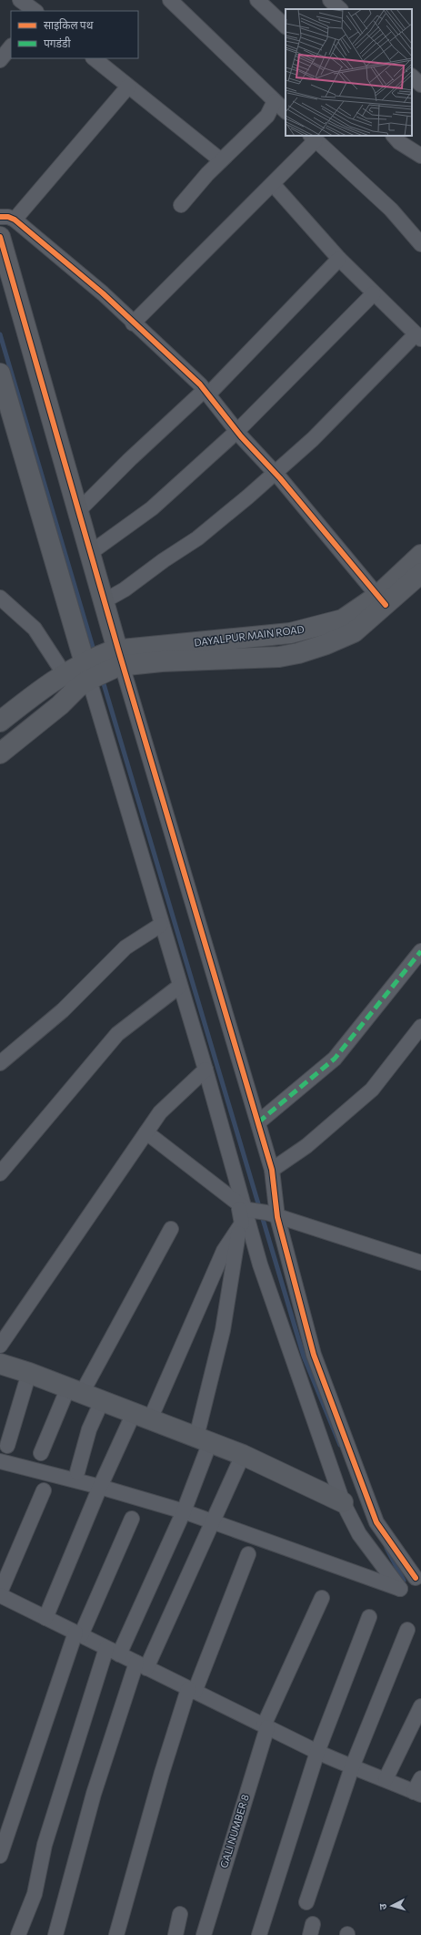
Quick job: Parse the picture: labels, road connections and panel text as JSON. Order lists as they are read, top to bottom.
{
  "streets": {
    "street": ["DAYALPUR MAIN ROAD", "GALI NUMBER 8"]
  },
  "legend": ["साइकिल पथ", "पगडंडी"],
  "north": "left"
}
